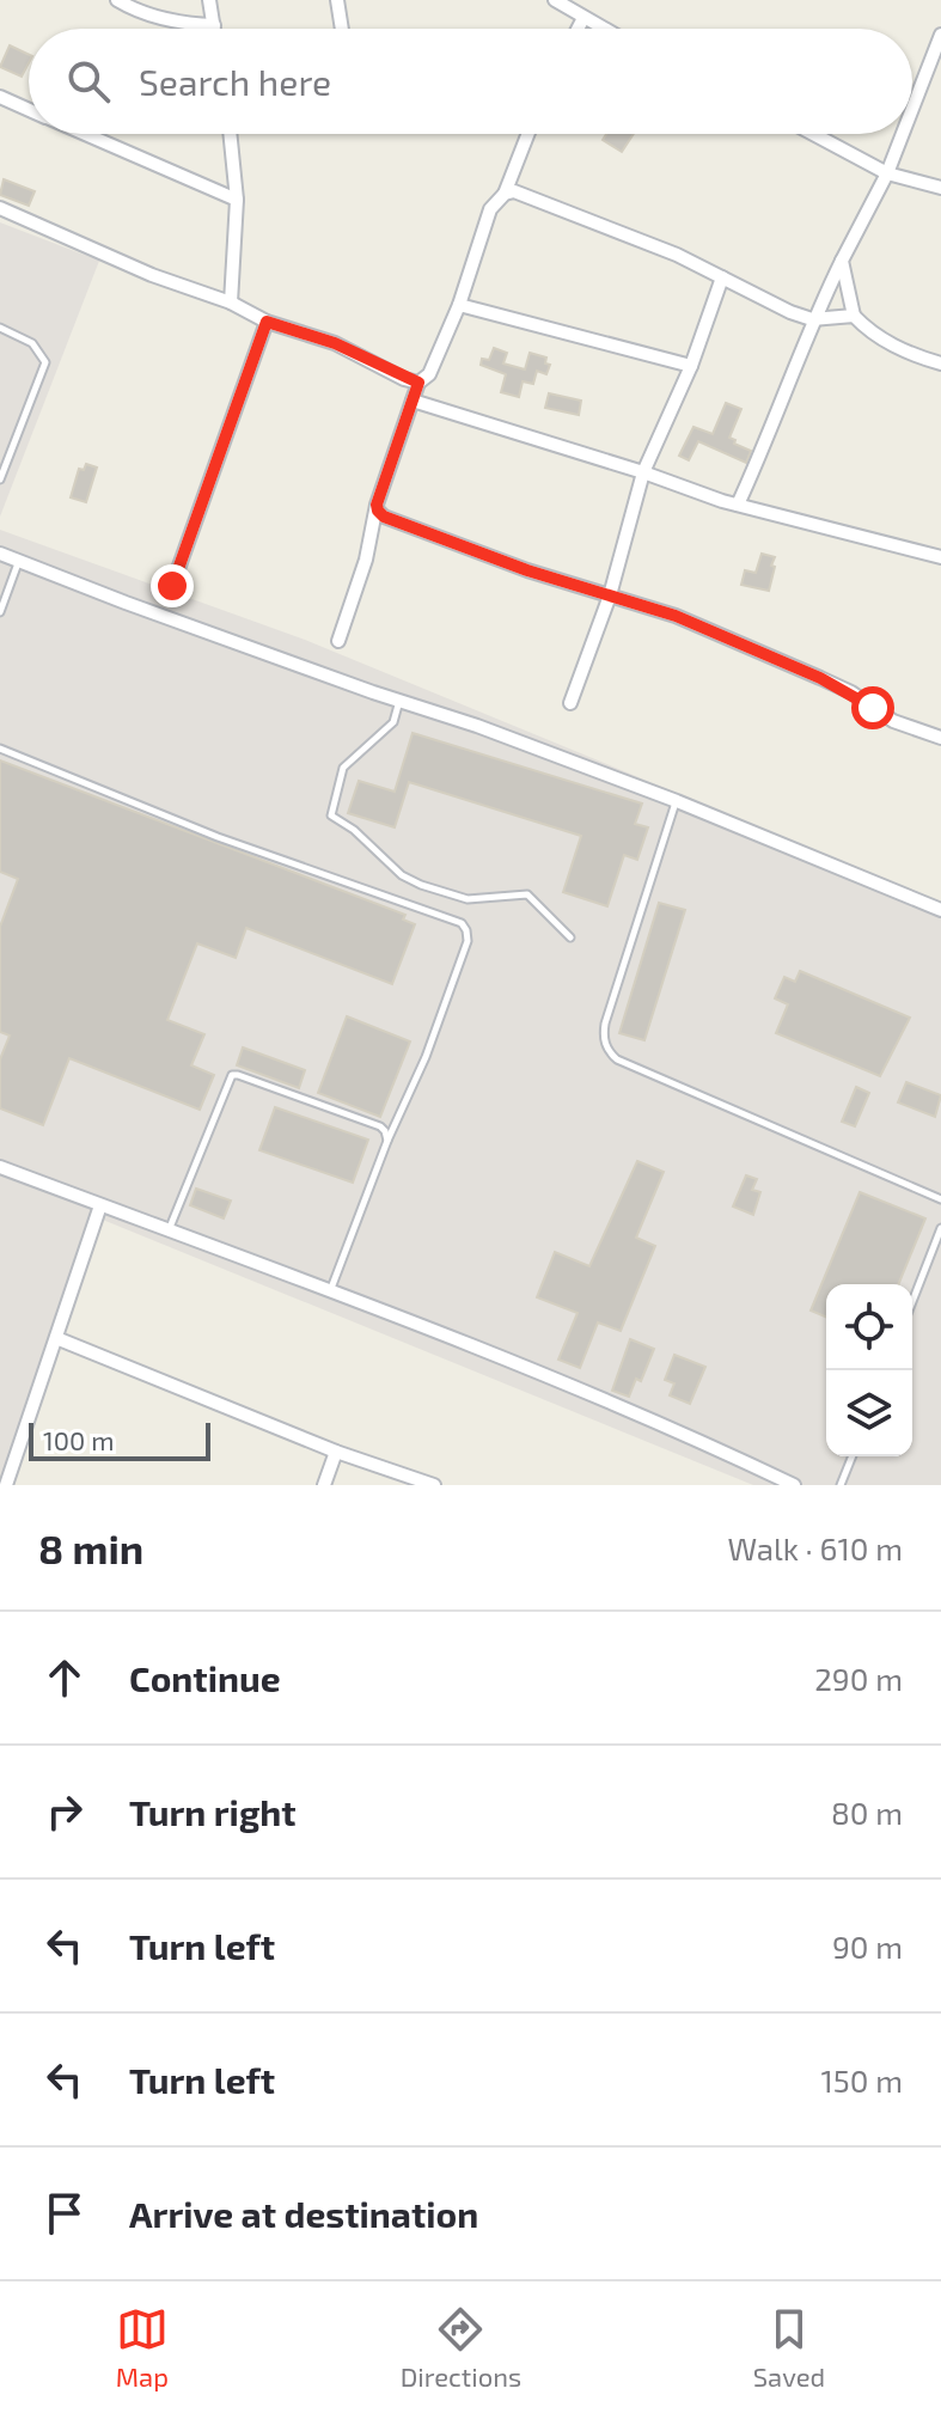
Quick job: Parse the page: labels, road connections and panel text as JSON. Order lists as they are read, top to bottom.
{
  "scale_bar": "100 m",
  "page": {
    "search": "Search here",
    "scale": "100 m",
    "heading": ["8 min", "Walk · 610 m"],
    "list": [
      ["Continue", "290 m"],
      ["Turn right", "80 m"],
      ["Turn left", "90 m"],
      ["Turn left", "150 m"],
      "Arrive at destination"
    ],
    "nav": ["Map", "Directions", "Saved"]
  }
}
